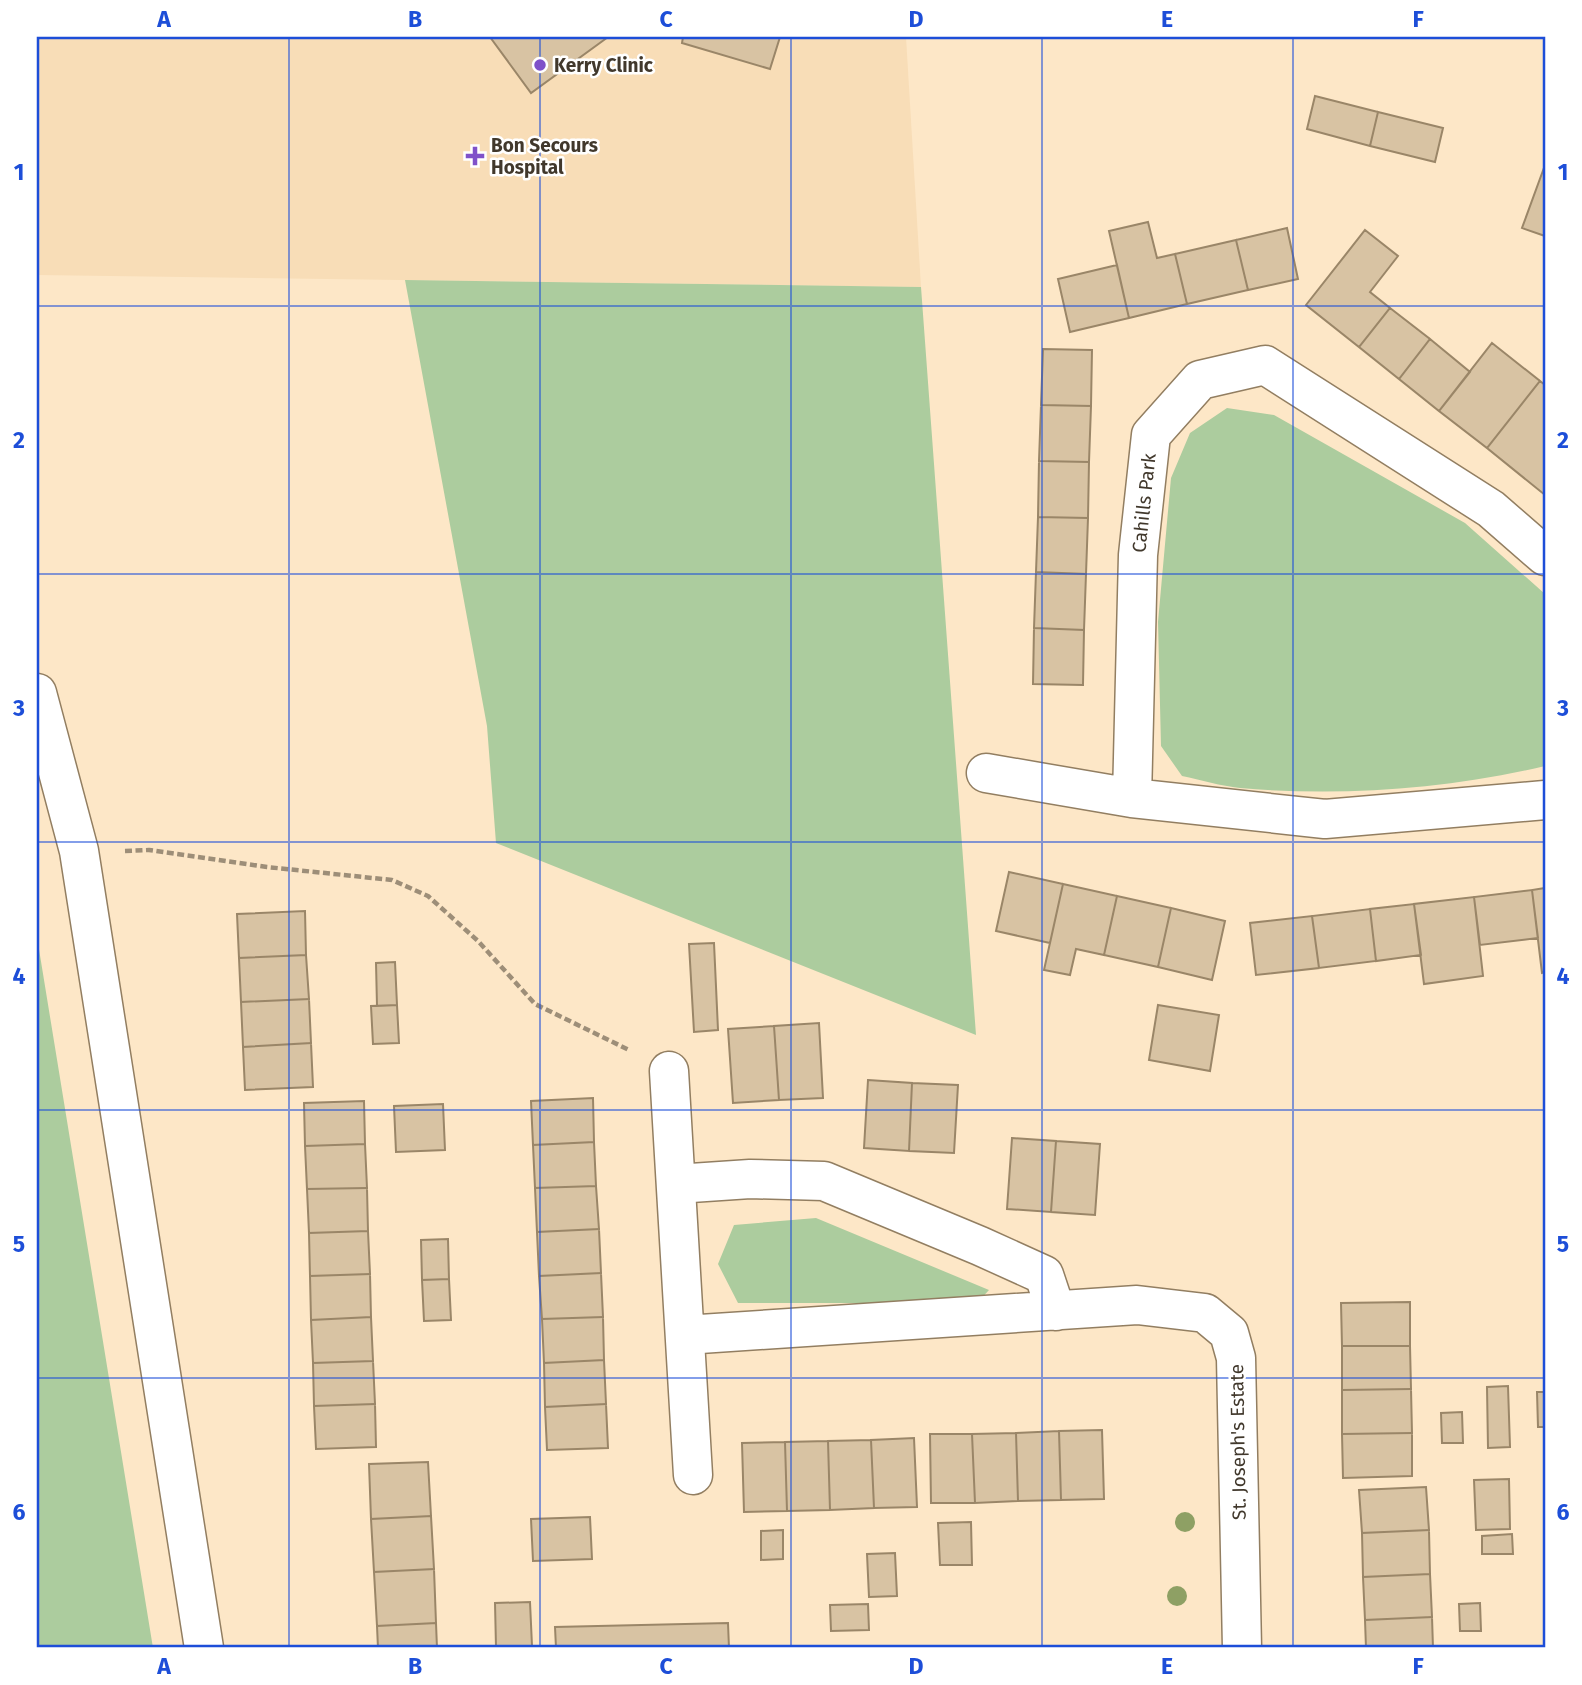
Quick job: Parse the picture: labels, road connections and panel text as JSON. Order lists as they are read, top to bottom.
{
  "streets": {
    "street": ["Cahills Park", "St. Joseph's Estate"]
  },
  "places": {
    "other": ["Kerry Clinic"],
    "health": ["Bon Secours Hospital"]
  },
  "grid": {
    "columns": [
      "A",
      "B",
      "C",
      "D",
      "E",
      "F"
    ],
    "rows": [
      "1",
      "2",
      "3",
      "4",
      "5",
      "6"
    ]
  }
}
